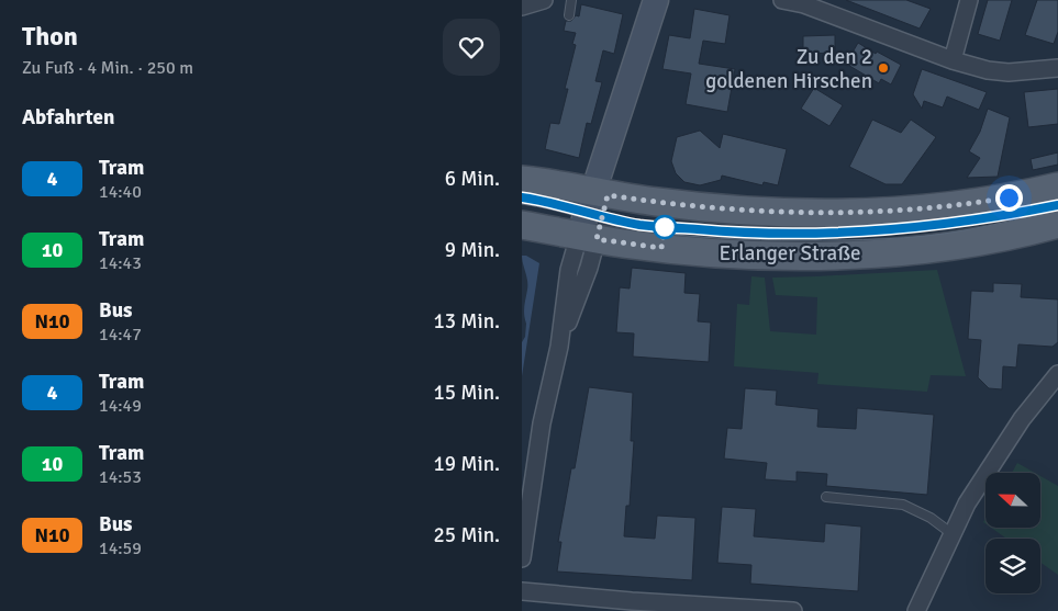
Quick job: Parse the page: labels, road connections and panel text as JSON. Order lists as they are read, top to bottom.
{
  "streets": {
    "main road": ["Erlanger Straße"]
  },
  "places": ["Zu den 2 goldenen Hirschen"],
  "lines": ["tram line 4"],
  "north": "left",
  "page": {
    "heading": [
      ["Thon", "Zu Fuß · 4 Min. · 250 m"],
      "Abfahrten"
    ],
    "list": [
      {
        "mark": "4",
        "name": "Tram",
        "note": "14:40",
        "value": "6 Min."
      },
      {
        "mark": "10",
        "name": "Tram",
        "note": "14:43",
        "value": "9 Min."
      },
      {
        "mark": "N10",
        "name": "Bus",
        "note": "14:47",
        "value": "13 Min."
      },
      {
        "mark": "4",
        "name": "Tram",
        "note": "14:49",
        "value": "15 Min."
      },
      {
        "mark": "10",
        "name": "Tram",
        "note": "14:53",
        "value": "19 Min."
      },
      {
        "mark": "N10",
        "name": "Bus",
        "note": "14:59",
        "value": "25 Min."
      }
    ]
  }
}
